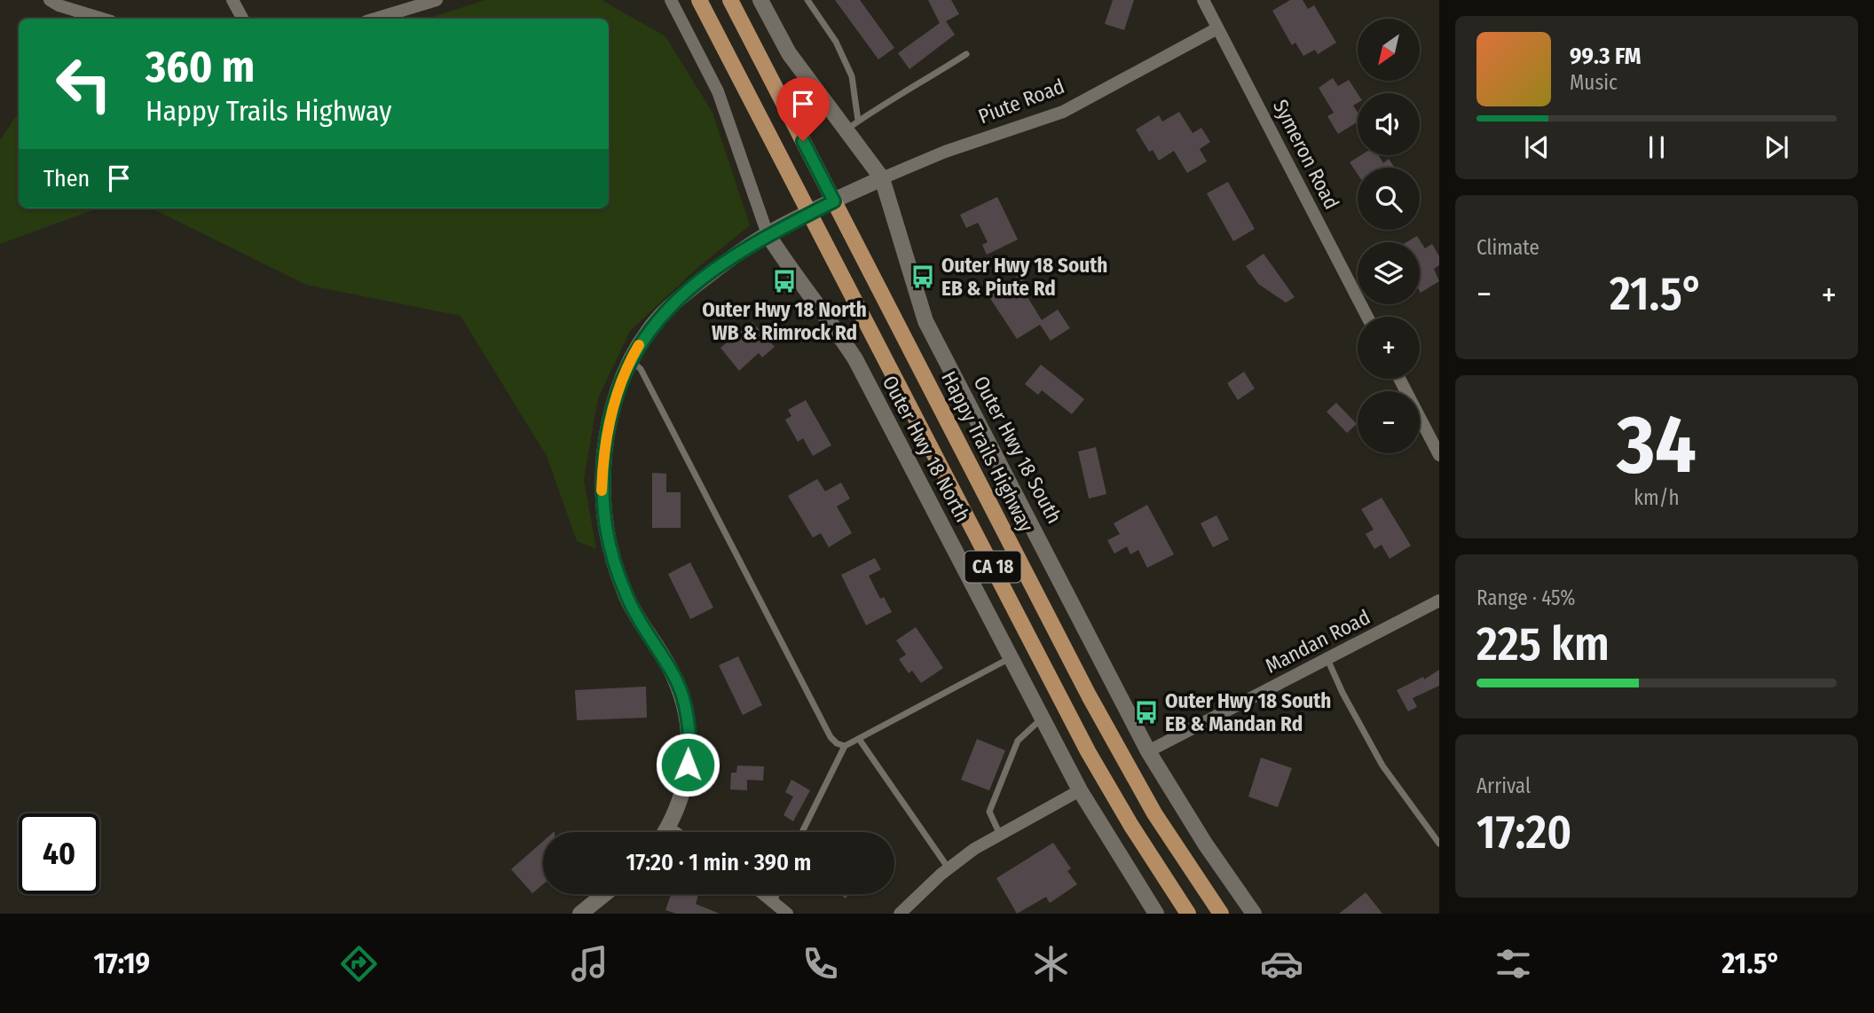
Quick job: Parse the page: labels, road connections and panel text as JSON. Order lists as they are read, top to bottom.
{
  "streets": {
    "main road": ["Happy Trails Highway", "CA 18"],
    "street": [
      "Piute Road",
      "Symeron Road",
      "Outer Hwy 18 North",
      "Outer Hwy 18 South",
      "Mandan Road"
    ]
  },
  "crossings": [
    ["Piute Road", "Symeron Road"],
    ["Piute Road", "Outer Hwy 18 North"],
    ["Piute Road", "Outer Hwy 18 South"],
    ["Piute Road", "Happy Trails Highway"],
    ["Piute Road", "CA 18"],
    ["Outer Hwy 18 South", "Mandan Road"]
  ],
  "places": {
    "bus stop": ["Outer Hwy 18 South EB & Piute Rd", "Outer Hwy 18 North WB & Rimrock Rd", "Outer Hwy 18 South EB & Mandan Rd"]
  },
  "north": "bottom left",
  "page": {
    "map_buttons": ["+", "−"],
    "turn": ["360 m", "Happy Trails Highway"],
    "song": ["99.3 FM", "Music"],
    "then": "Then",
    "tile": [
      "Climate",
      ["34", "km/h"],
      ["Range · 45%", "225 km"],
      ["Arrival", "17:20"]
    ],
    "heat": ["−", "21.5°", "+"],
    "limit": "40",
    "trip": "17:20 · 1 min · 390 m",
    "tabs": ["17:19", "21.5°"]
  }
}
